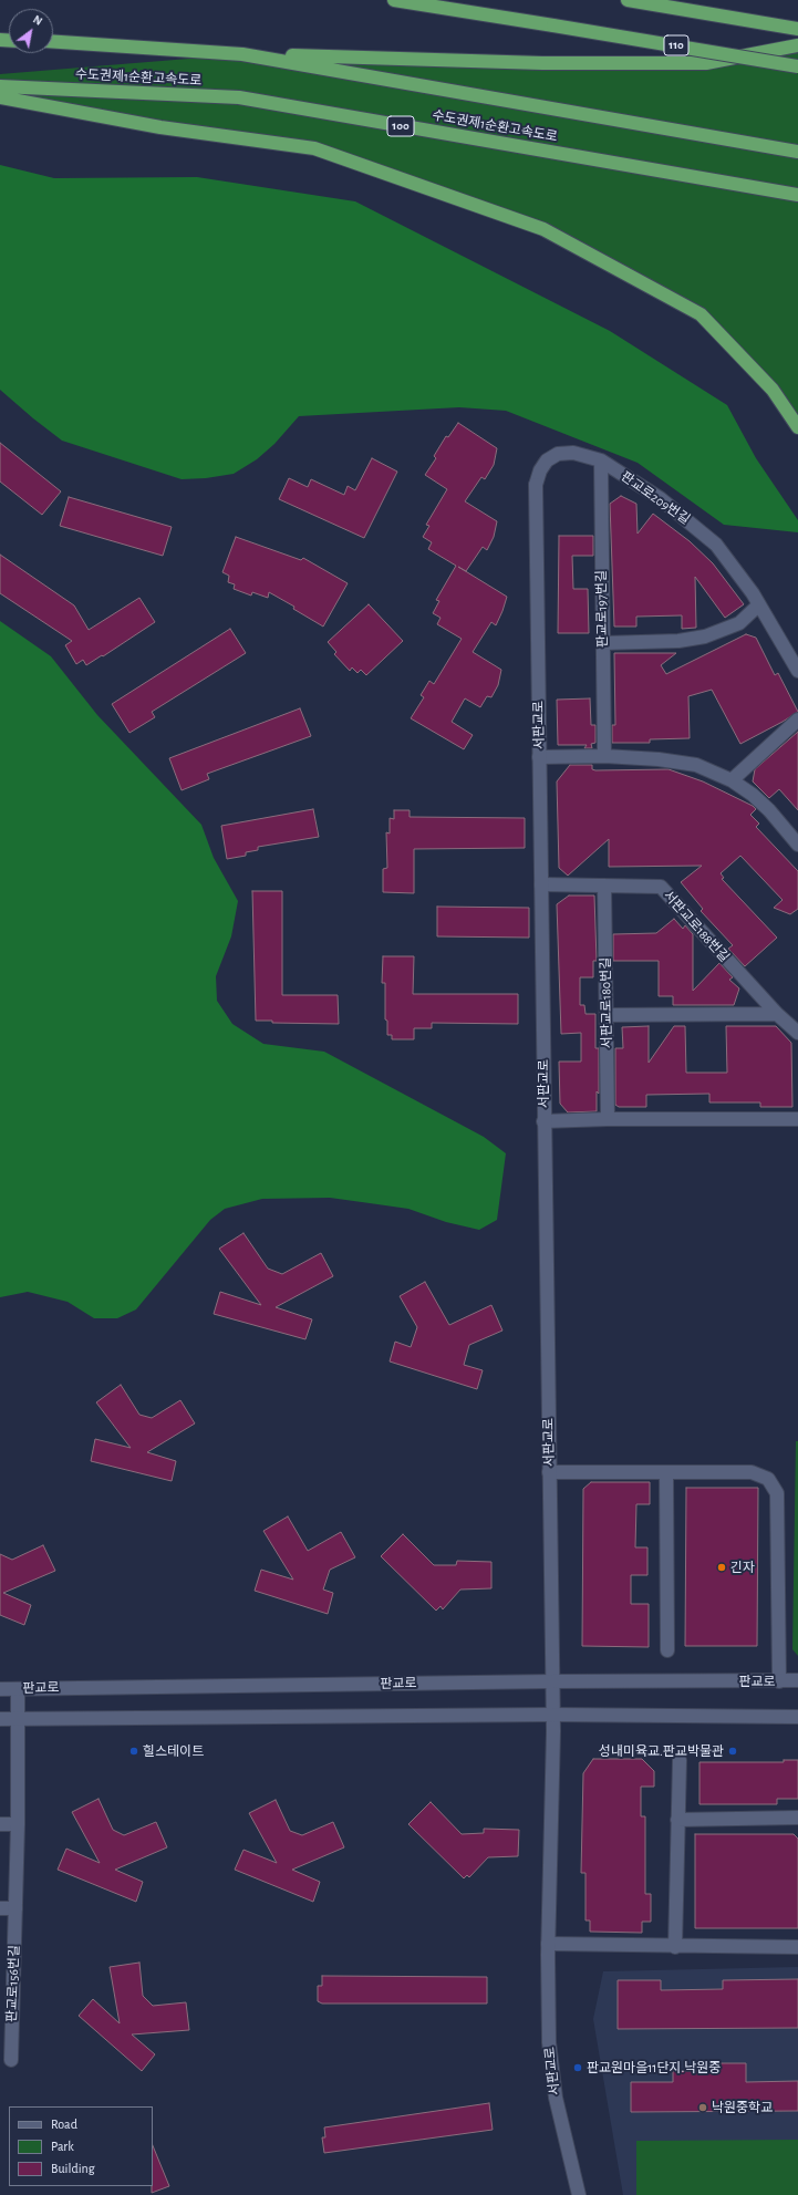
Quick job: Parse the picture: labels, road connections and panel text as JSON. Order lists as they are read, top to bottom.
{
  "streets": {
    "highway": ["110", "수도권제1순환고속도로", "100"],
    "street": [
      "판교로209번길",
      "판교로197번길",
      "서판교로",
      "서판교로188번길",
      "서판교로180번길",
      "판교로",
      "판교로156번길"
    ]
  },
  "crossings": [
    ["판교로209번길", "판교로197번길"],
    ["판교로209번길", "서판교로"],
    ["서판교로", "서판교로188번길"],
    ["서판교로", "판교로"],
    ["서판교로188번길", "서판교로180번길"],
    ["판교로", "판교로156번길"]
  ],
  "places": [
    "긴자",
    "힐스테이트",
    "성내미육교.판교박물관",
    "판교원마을11단지.낙원중",
    "낙원중학교"
  ],
  "legend": ["Road", "Park", "Building"],
  "north": "top right"
}
